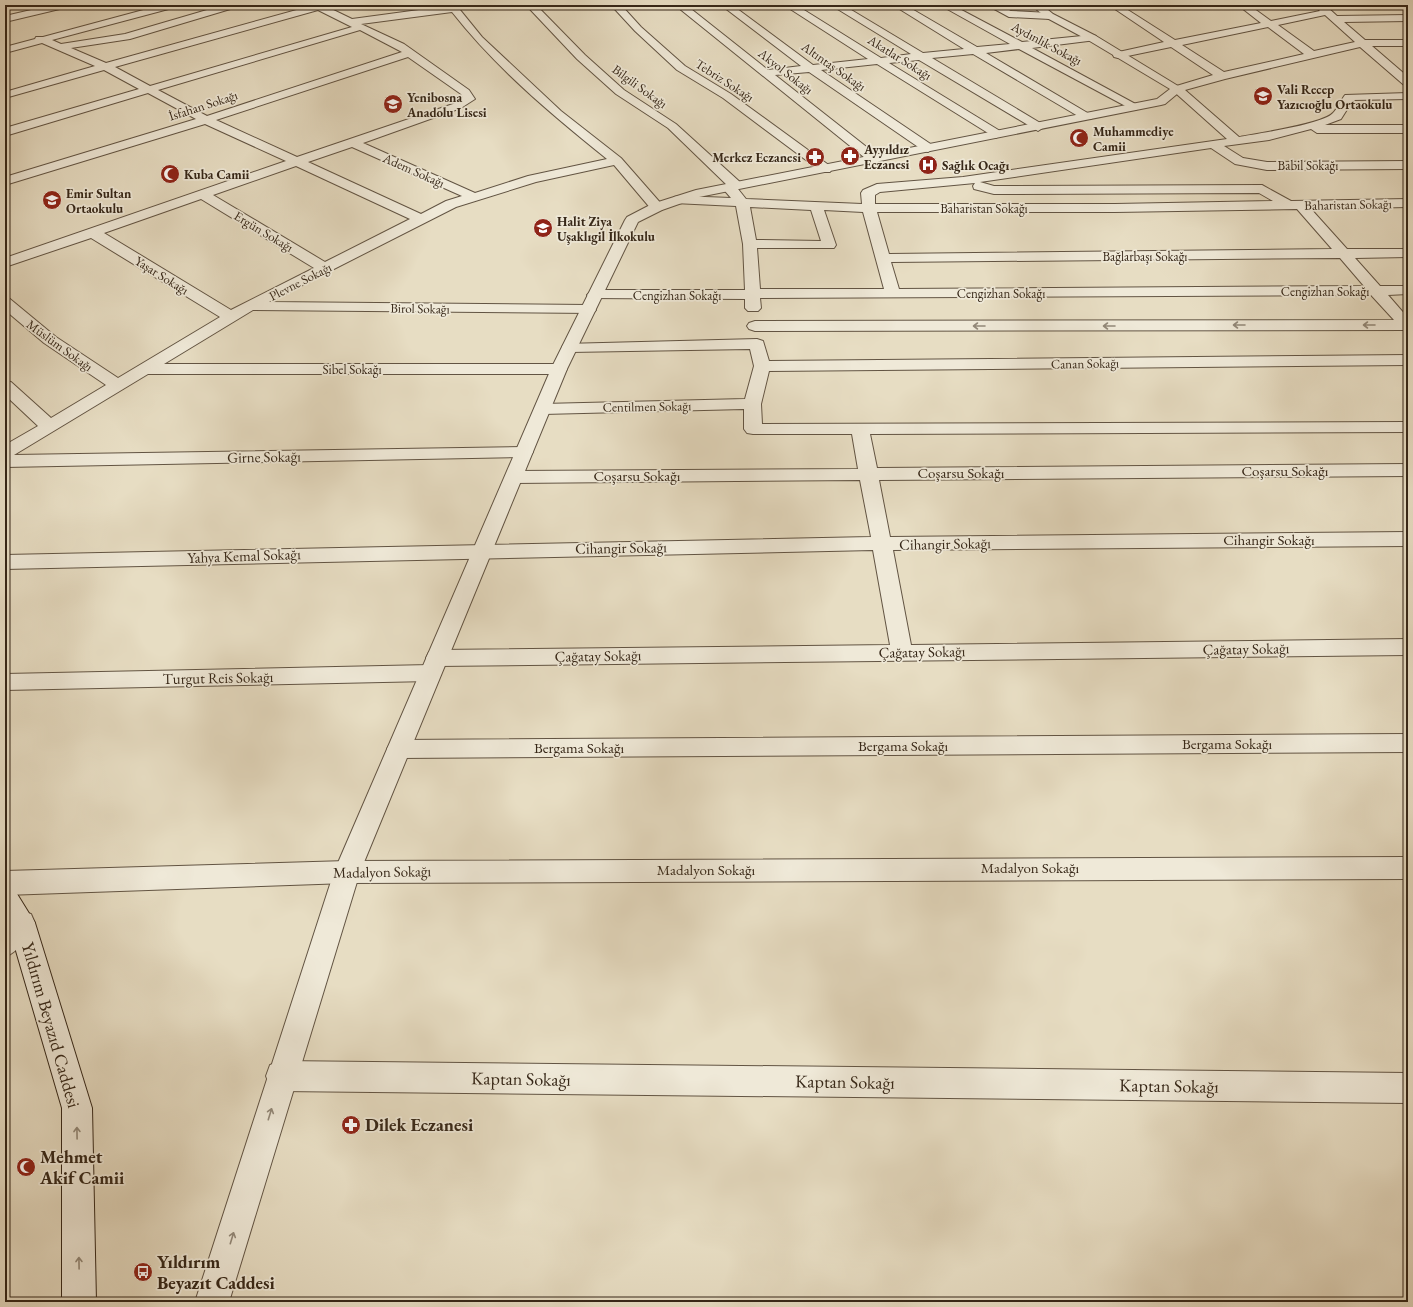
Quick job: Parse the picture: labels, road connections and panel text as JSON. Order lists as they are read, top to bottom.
{
  "streets": {
    "street": [
      "Aydınlık Sokağı",
      "Akatlar Sokağı",
      "Altıntaş Sokağı",
      "Akyol Sokağı",
      "Tebriz Sokağı",
      "Bilgili Sokağı",
      "İsfahan Sokağı",
      "Babil Sokağı",
      "Adem Sokağı",
      "Baharistan Sokağı",
      "Ergün Sokağı",
      "Bağlarbaşı Sokağı",
      "Yaşar Sokağı",
      "Plevne Sokağı",
      "Cengizhan Sokağı",
      "Birol Sokağı",
      "Müslüm Sokağı",
      "Canan Sokağı",
      "Sibel Sokağı",
      "Centilmen Sokağı",
      "Girne Sokağı",
      "Coşarsu Sokağı",
      "Cihangir Sokağı",
      "Yahya Kemal Sokağı",
      "Çağatay Sokağı",
      "Turgut Reis Sokağı",
      "Bergama Sokağı",
      "Madalyon Sokağı",
      "Yıldırım Beyazıd Caddesi",
      "Kaptan Sokağı"
    ]
  },
  "crossings": [
    ["Bilgili Sokağı", "Baharistan Sokağı"],
    ["Adem Sokağı", "Plevne Sokağı"],
    ["Ergün Sokağı", "Plevne Sokağı"],
    ["Yaşar Sokağı", "Plevne Sokağı"],
    ["Plevne Sokağı", "Birol Sokağı"],
    ["Plevne Sokağı", "Müslüm Sokağı"],
    ["Plevne Sokağı", "Sibel Sokağı"],
    ["Cengizhan Sokağı", "Birol Sokağı"],
    ["Cihangir Sokağı", "Yahya Kemal Sokağı"],
    ["Çağatay Sokağı", "Turgut Reis Sokağı"]
  ],
  "one_way": ["Yıldırım Beyazıd Caddesi"],
  "places": {
    "school or university": [
      "Vali Recep Yazıcıoğlu Ortaokulu",
      "Yenibosna Anadolu Lisesi",
      "Emir Sultan Ortaokulu",
      "Halit Ziya Uşaklıgil İlkokulu"
    ],
    "mosque": ["Muhammediye Camii", "Kuba Camii", "Mehmet Akif Camii"],
    "pharmacy": ["Ayyıldız Eczanesi", "Merkez Eczanesi", "Dilek Eczanesi"],
    "hospital": ["Sağlık Ocağı"],
    "bus stop": ["Yıldırım Beyazıt Caddesi"]
  }
}
